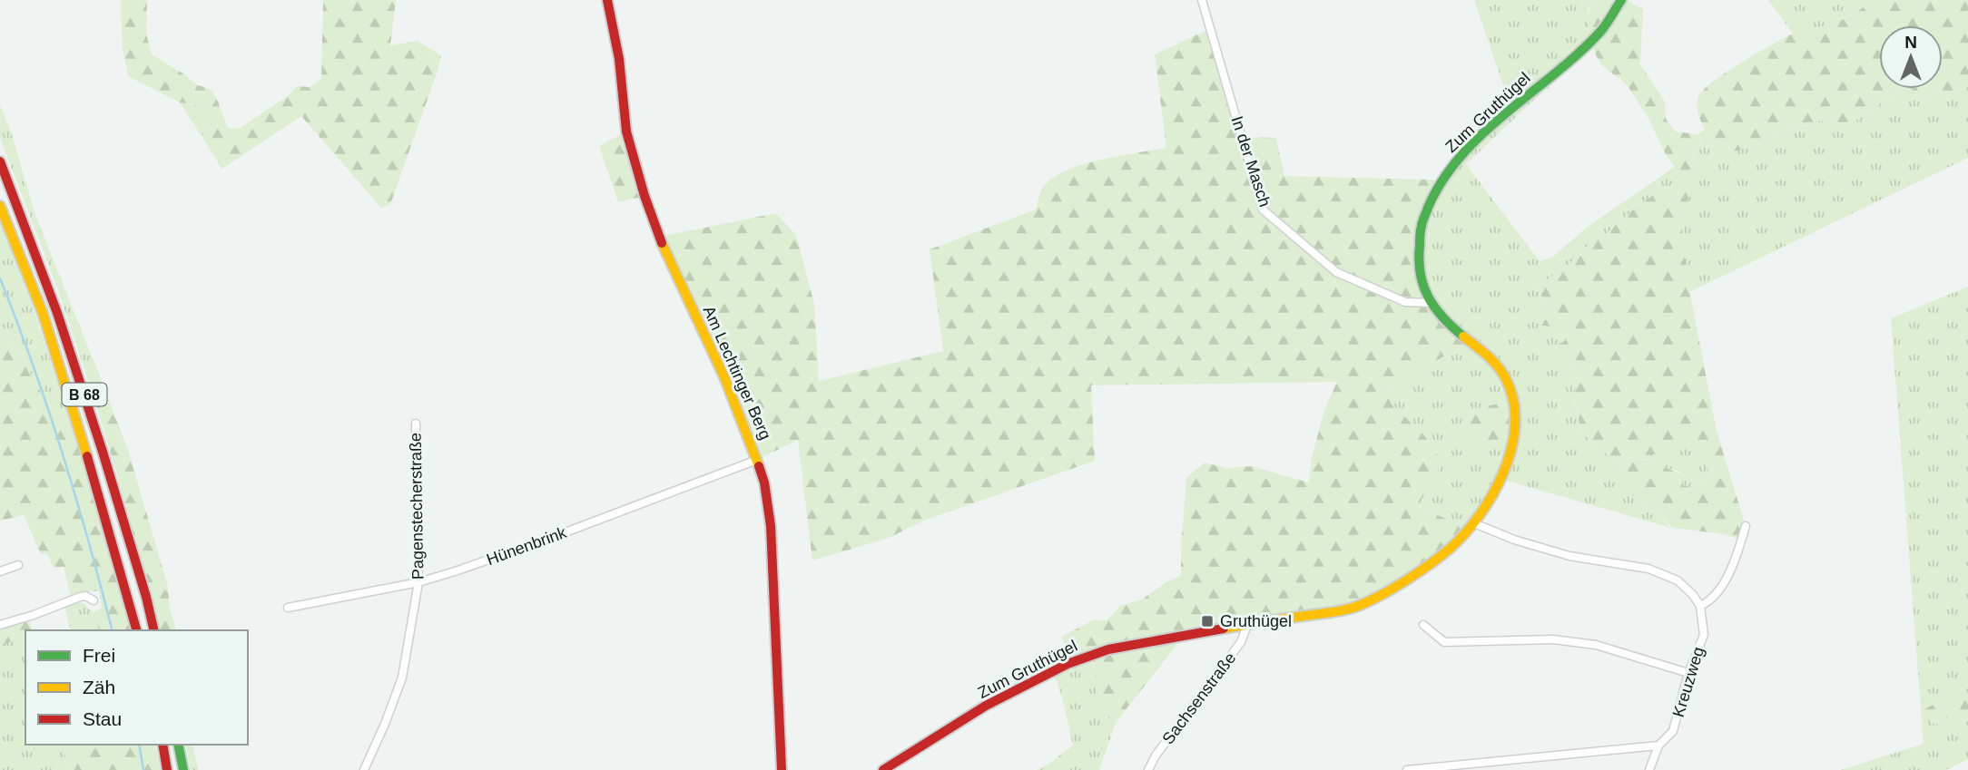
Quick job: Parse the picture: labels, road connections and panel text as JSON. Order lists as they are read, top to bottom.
{
  "streets": {
    "main road": ["Zum Gruthügel", "Am Lechtinger Berg", "B 68"],
    "street": [
      "In der Masch",
      "Pagenstecherstraße",
      "Hünenbrink",
      "Kreuzweg",
      "Sachsenstraße"
    ]
  },
  "crossings": [
    ["Zum Gruthügel", "In der Masch"],
    ["Zum Gruthügel", "Sachsenstraße"],
    ["Am Lechtinger Berg", "Hünenbrink"],
    ["Pagenstecherstraße", "Hünenbrink"]
  ],
  "places": {
    "transit": ["Gruthügel"]
  },
  "legend": ["Frei", "Zäh", "Stau"],
  "north": "top"
}
